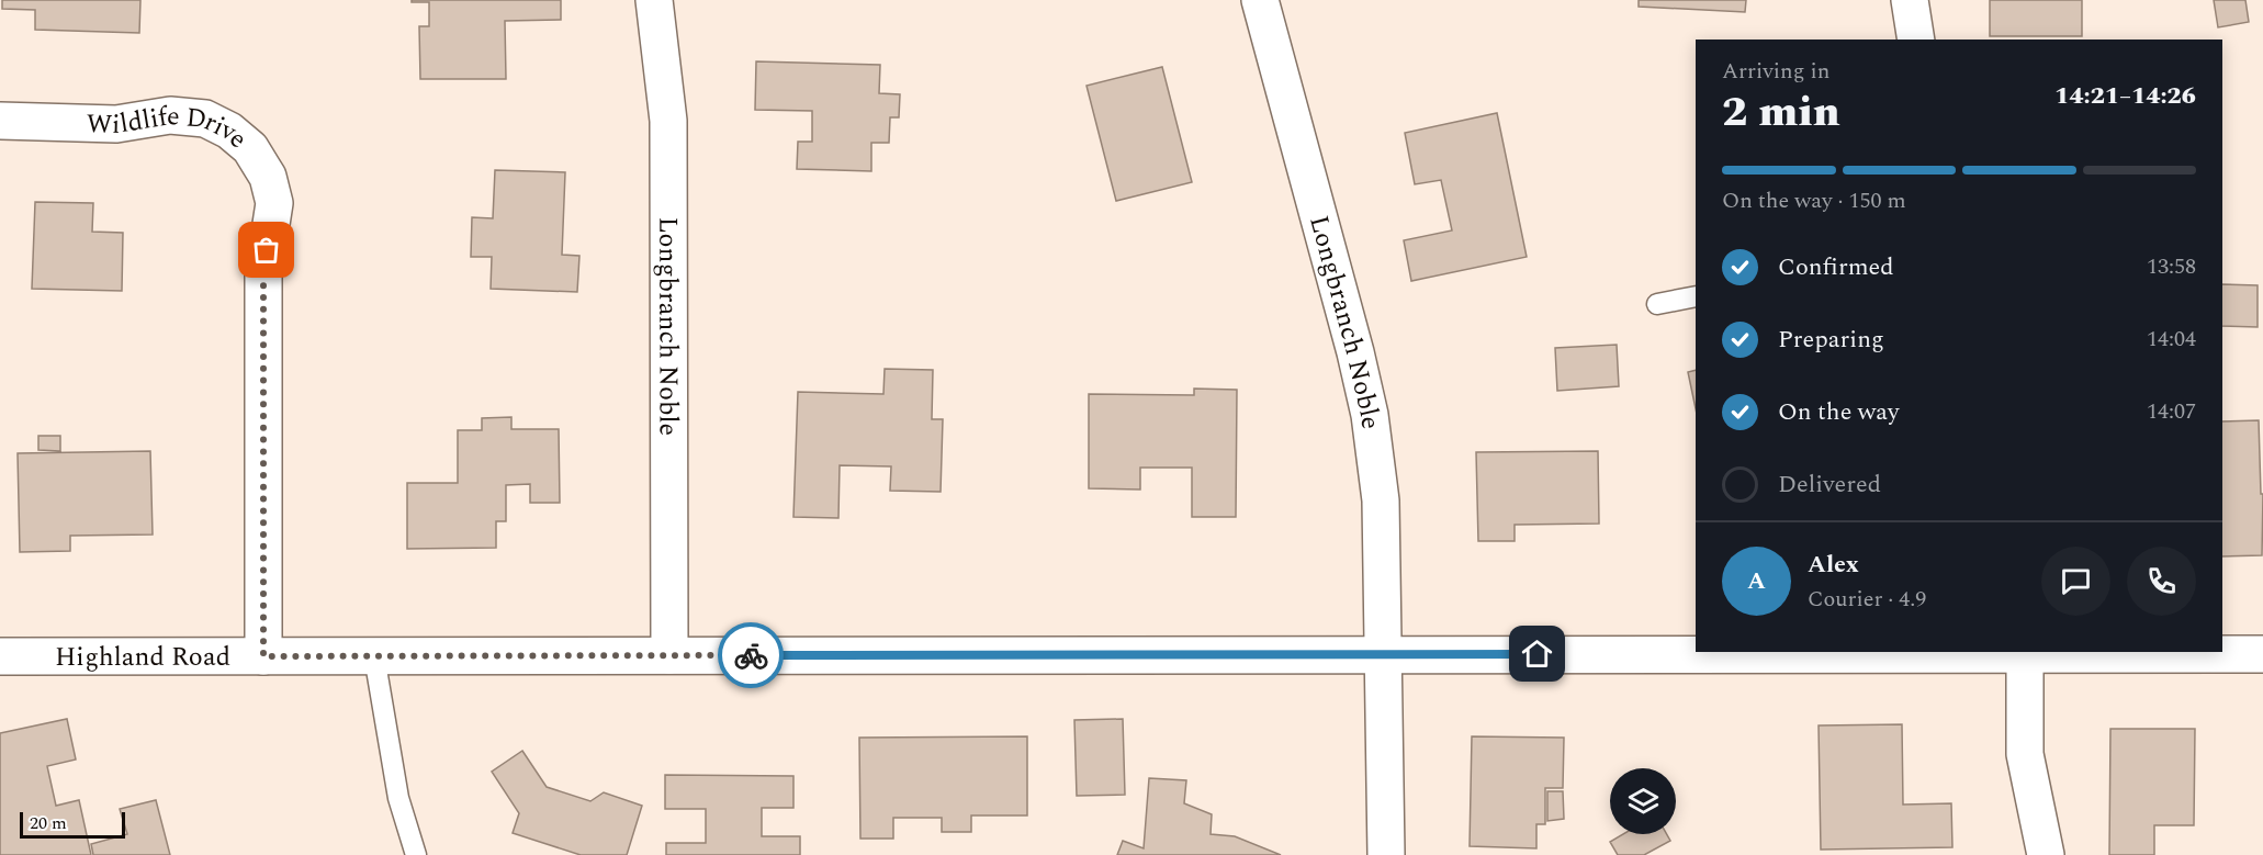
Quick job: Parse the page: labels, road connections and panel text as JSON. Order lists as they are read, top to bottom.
{
  "streets": {
    "street": ["Wildlife Drive", "Longbranch Noble", "Highland Road"]
  },
  "crossings": [
    ["Wildlife Drive", "Highland Road"],
    ["Longbranch Noble", "Highland Road"]
  ],
  "scale_bar": "20 m",
  "page": {
    "heading": ["2 min", "Arriving in", "14:21–14:26"],
    "panel": ["Alex", "Courier · 4.9"],
    "bar": "On the way · 150 m",
    "list": [
      ["Confirmed", "13:58"],
      ["Preparing", "14:04"],
      ["On the way", "14:07"],
      "Delivered"
    ],
    "round": "A",
    "scale": "20 m"
  }
}
